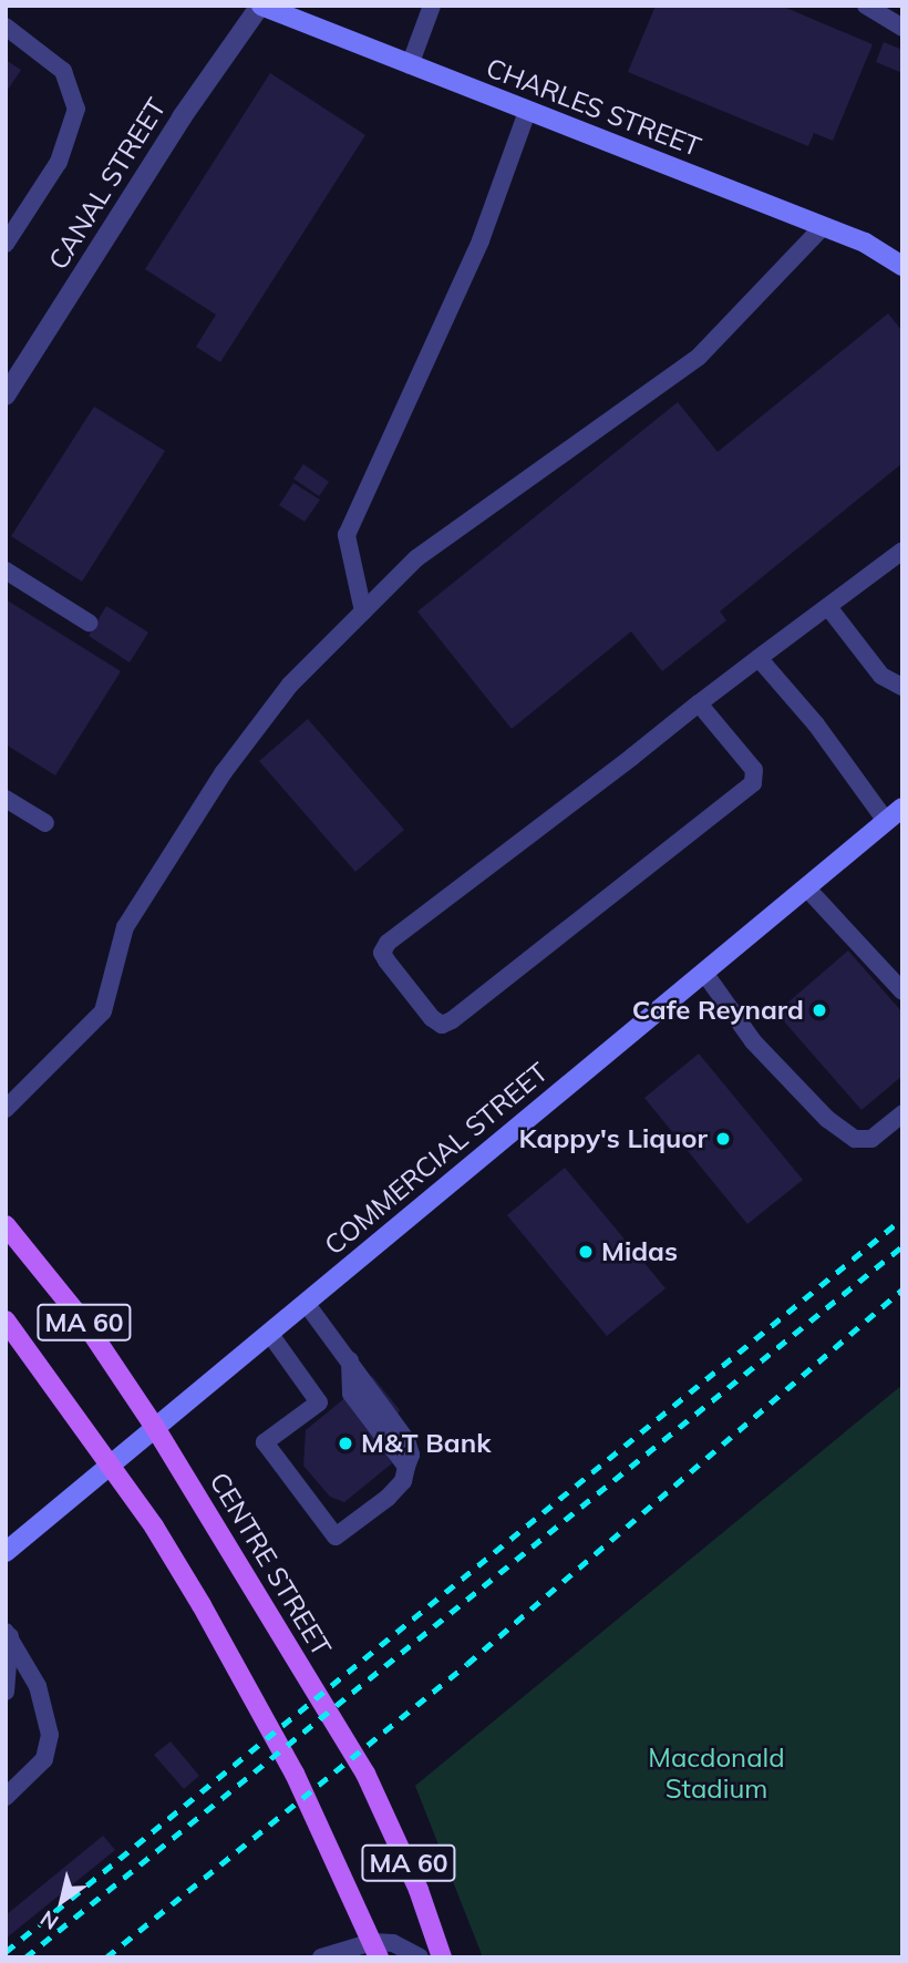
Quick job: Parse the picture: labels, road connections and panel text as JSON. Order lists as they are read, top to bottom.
{
  "streets": {
    "main road": [
      "CHARLES STREET",
      "COMMERCIAL STREET",
      "MA 60",
      "CENTRE STREET"
    ],
    "street": ["CANAL STREET"]
  },
  "crossings": [
    ["CHARLES STREET", "CANAL STREET"],
    ["COMMERCIAL STREET", "MA 60"],
    ["COMMERCIAL STREET", "CENTRE STREET"]
  ],
  "parks": ["Macdonald Stadium"],
  "places": [
    "Cafe Reynard",
    "Kappy's Liquor",
    "Midas",
    "M&T Bank"
  ],
  "north": "bottom left"
}
